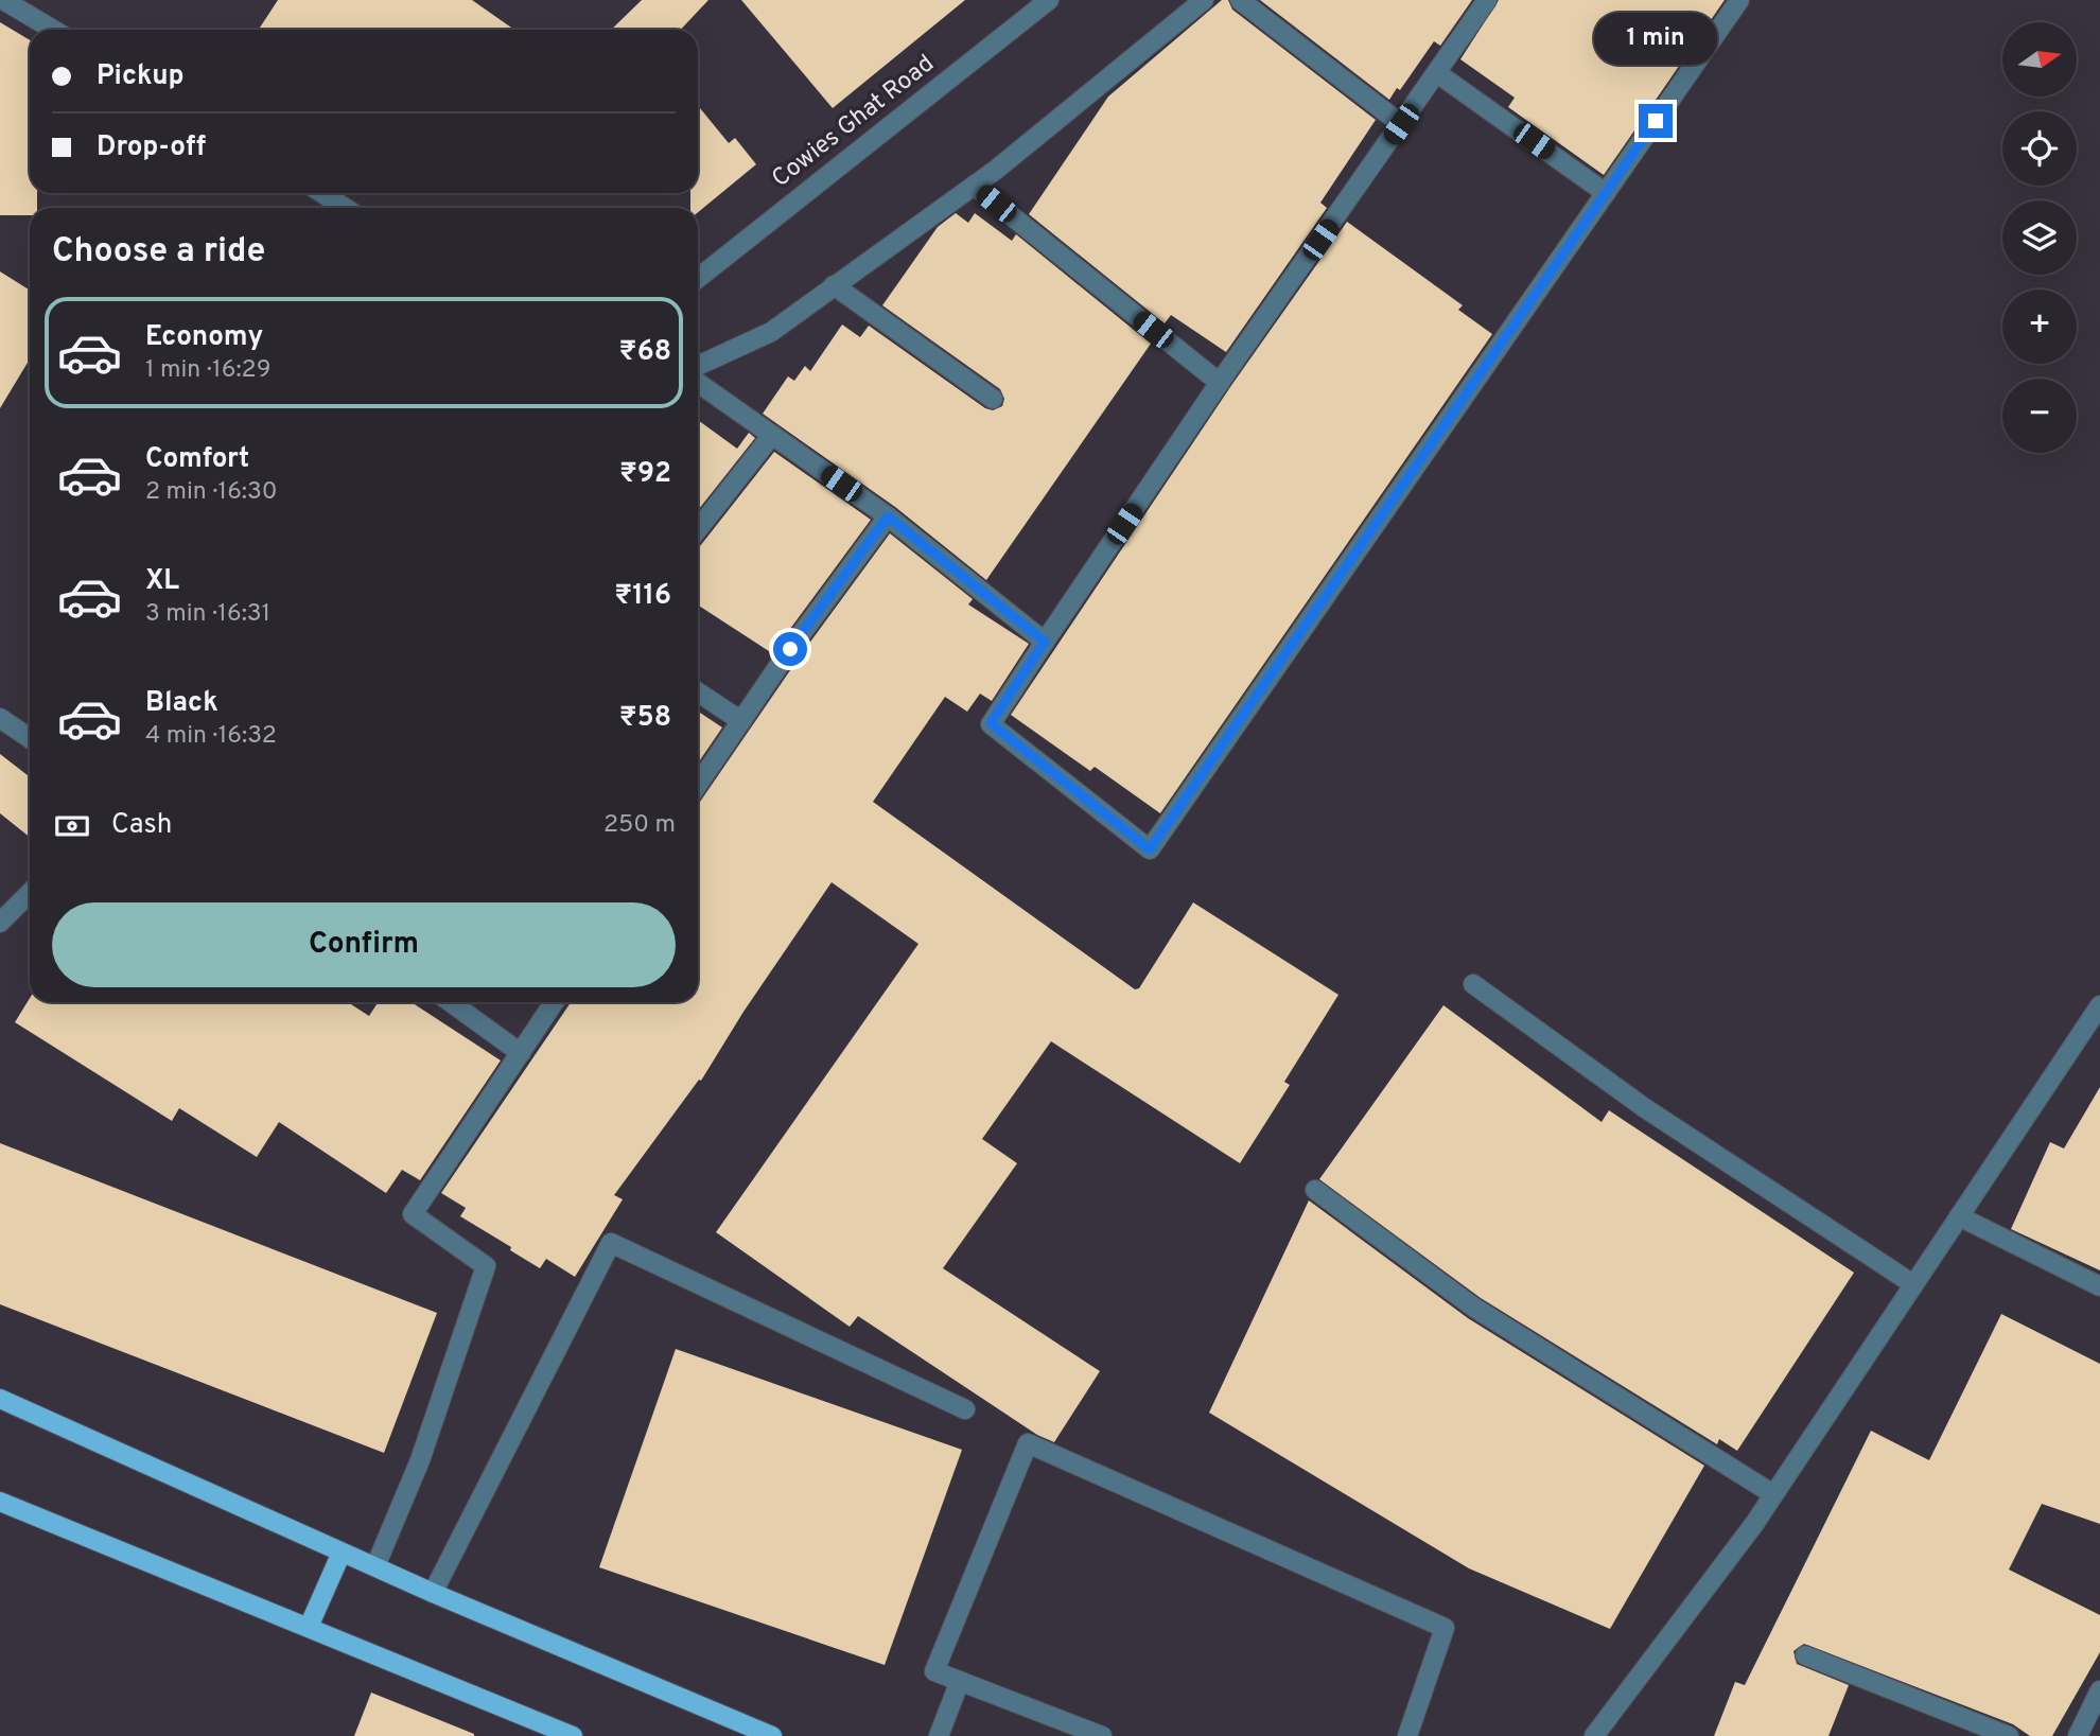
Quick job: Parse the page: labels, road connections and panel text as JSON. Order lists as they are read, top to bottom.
{
  "streets": {
    "street": ["Cowies Ghat Road"]
  },
  "north": "right",
  "page": {
    "bubble": "1 min",
    "map_buttons": ["+", "−"],
    "banner": ["Pickup", "Drop-off"],
    "heading": "Choose a ride",
    "list": [
      {
        "name": "Economy",
        "note": "1 min · 16:29",
        "value": "₹68"
      },
      {
        "name": "Comfort",
        "note": "2 min · 16:30",
        "value": "₹92"
      },
      {
        "name": "XL",
        "note": "3 min · 16:31",
        "value": "₹116"
      },
      {
        "name": "Black",
        "note": "4 min · 16:32",
        "value": "₹58"
      }
    ],
    "pay": ["Cash", "250 m"],
    "buttons": "Confirm"
  }
}
